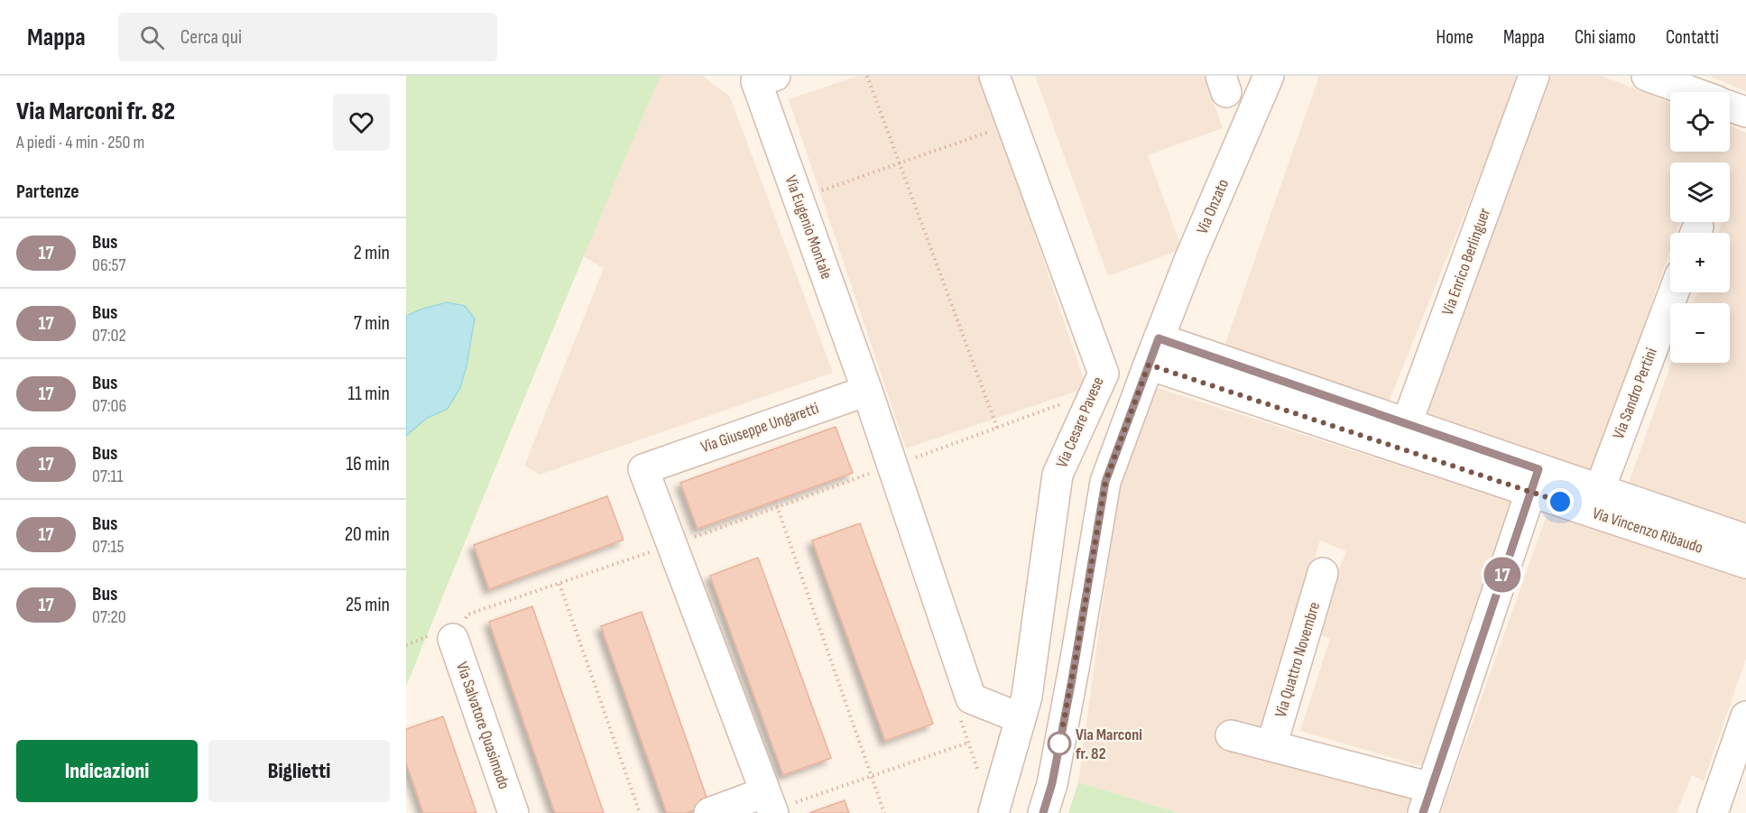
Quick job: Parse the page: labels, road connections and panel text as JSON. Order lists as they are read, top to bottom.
{
  "streets": {
    "street": [
      "Via Onzato",
      "Via Eugenio Montale",
      "Via Enrico Berlinguer",
      "Via Sandro Pertini",
      "Via Cesare Pavese",
      "Via Giuseppe Ungaretti",
      "Via Vincenzo Ribaudo",
      "Via Quattro Novembre",
      "Via Salvatore Quasimodo"
    ]
  },
  "crossings": [
    ["Via Onzato", "Via Vincenzo Ribaudo"],
    ["Via Eugenio Montale", "Via Giuseppe Ungaretti"],
    ["Via Enrico Berlinguer", "Via Vincenzo Ribaudo"],
    ["Via Sandro Pertini", "Via Vincenzo Ribaudo"]
  ],
  "places": ["Via Marconi fr. 82"],
  "lines": ["bus line 17"],
  "page": {
    "header": "Mappa",
    "search": "Cerca qui",
    "nav": [
      "Home",
      "Mappa",
      "Chi siamo",
      "Contatti"
    ],
    "heading": [
      ["Via Marconi fr. 82", "A piedi · 4 min · 250 m"],
      "Partenze"
    ],
    "on_map": "17",
    "map_buttons": ["+", "−"],
    "list": [
      {
        "mark": "17",
        "name": "Bus",
        "note": "06:57",
        "value": "2 min"
      },
      {
        "mark": "17",
        "name": "Bus",
        "note": "07:02",
        "value": "7 min"
      },
      {
        "mark": "17",
        "name": "Bus",
        "note": "07:06",
        "value": "11 min"
      },
      {
        "mark": "17",
        "name": "Bus",
        "note": "07:11",
        "value": "16 min"
      },
      {
        "mark": "17",
        "name": "Bus",
        "note": "07:15",
        "value": "20 min"
      },
      {
        "mark": "17",
        "name": "Bus",
        "note": "07:20",
        "value": "25 min"
      }
    ],
    "buttons": ["Indicazioni", "Biglietti"]
  }
}
